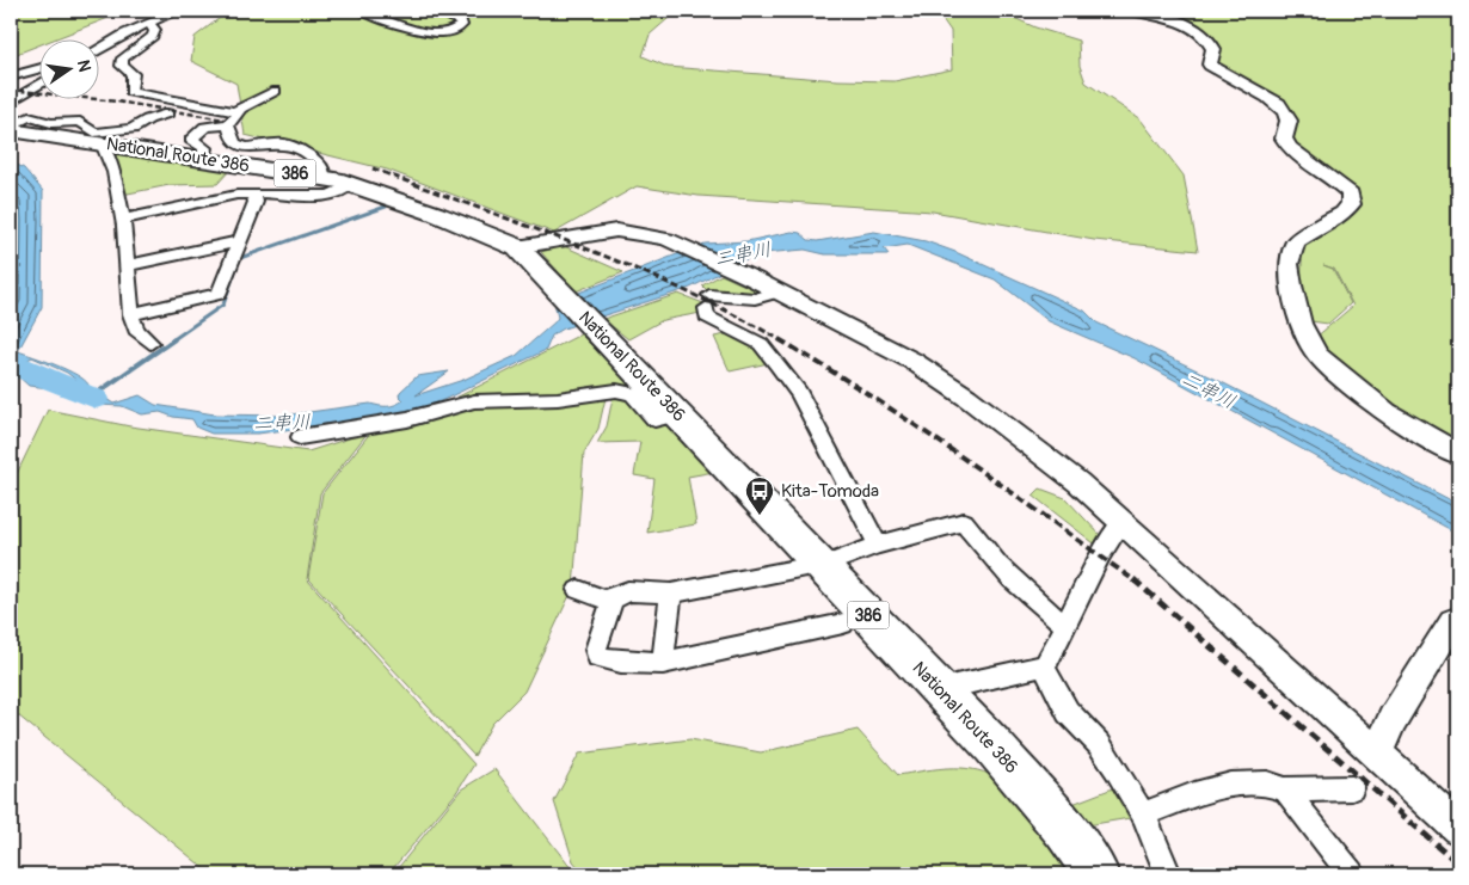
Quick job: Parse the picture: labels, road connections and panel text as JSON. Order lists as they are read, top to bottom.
{
  "streets": {
    "highway": ["National Route 386", "386"]
  },
  "water": ["二串川"],
  "places": {
    "bus stop": ["Kita-Tomoda"]
  },
  "north": "right"
}
